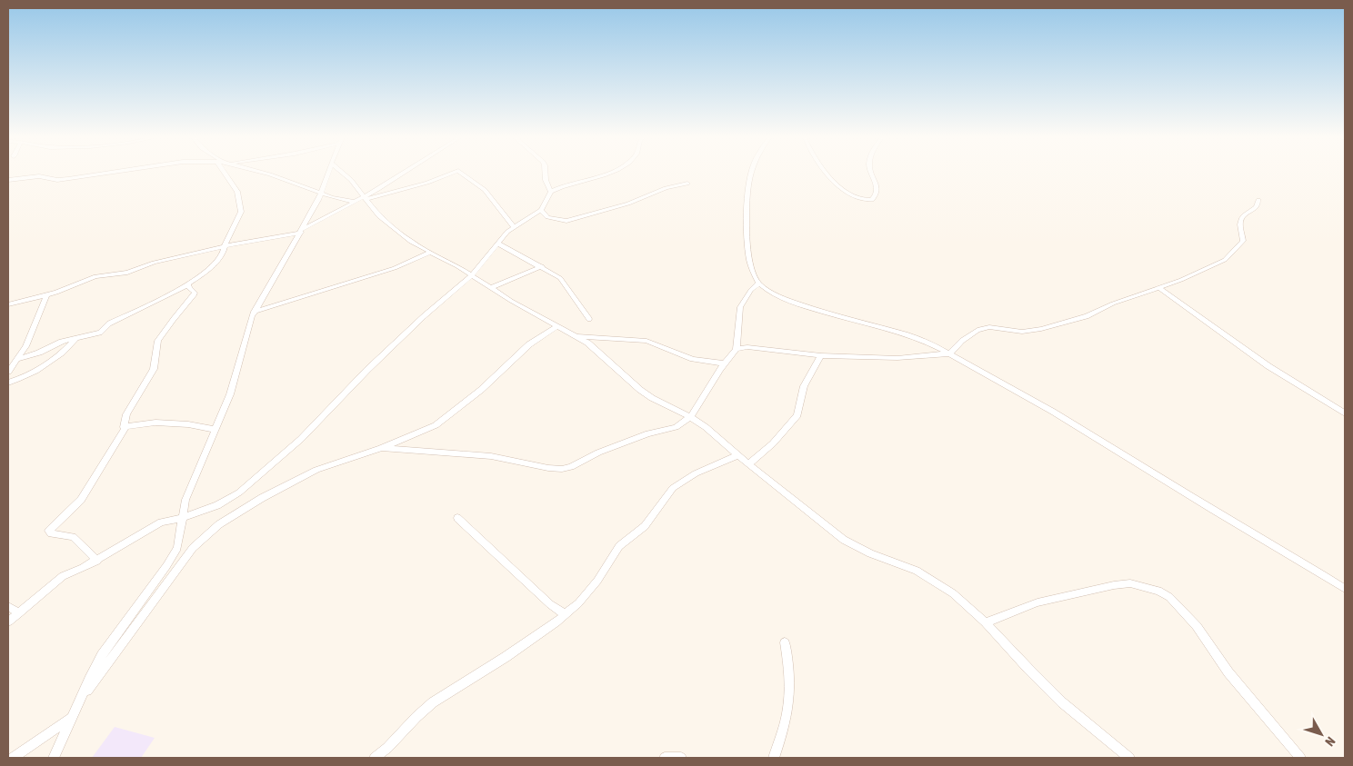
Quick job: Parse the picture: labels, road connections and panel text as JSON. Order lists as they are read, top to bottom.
{
  "north": "bottom right"
}
